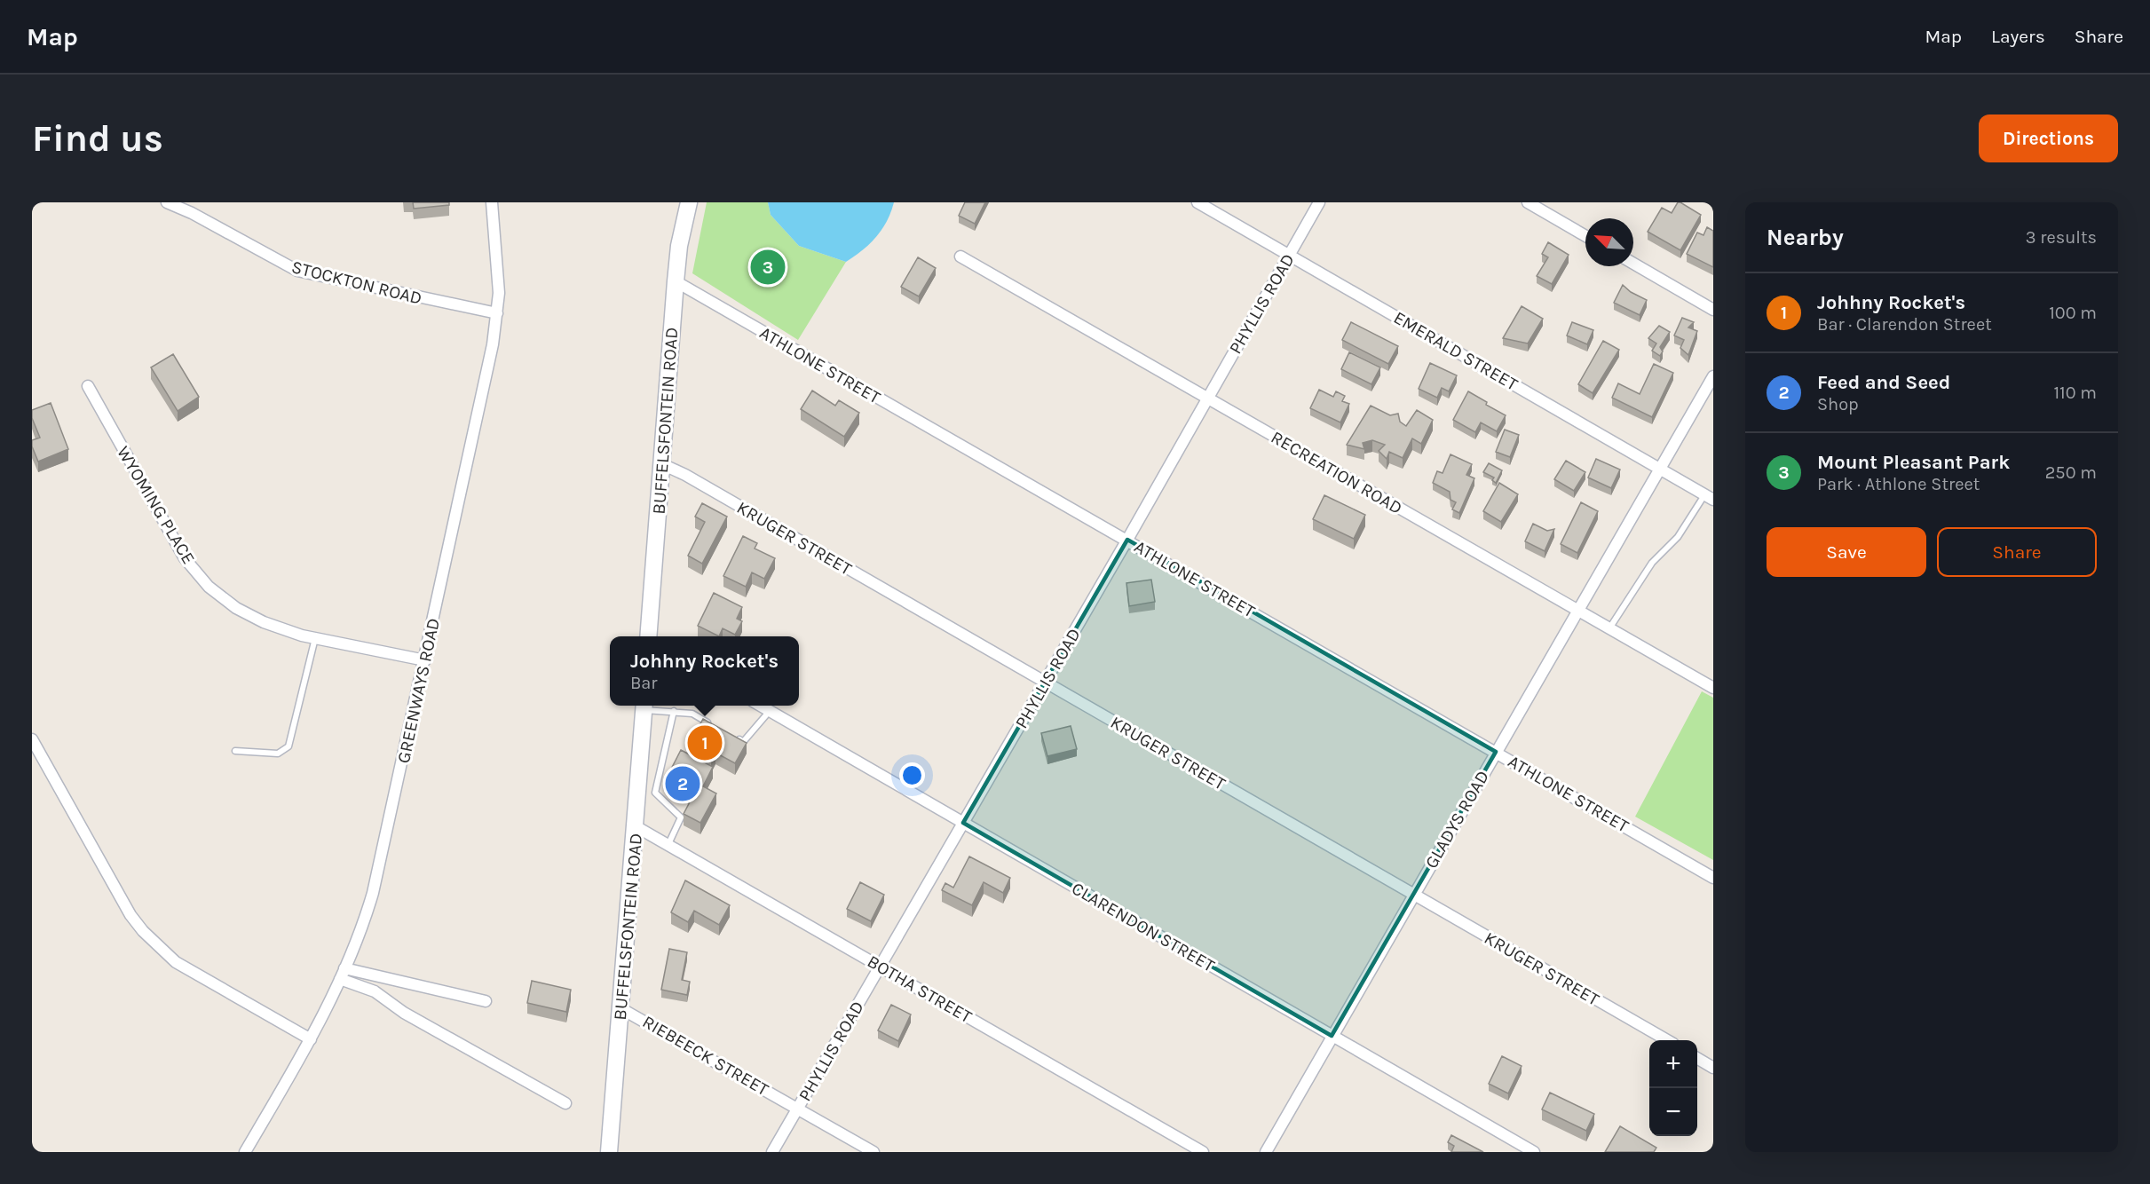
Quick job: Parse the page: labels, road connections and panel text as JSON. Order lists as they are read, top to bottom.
{
  "streets": {
    "main road": ["BUFFELSFONTEIN ROAD"],
    "street": [
      "STOCKTON ROAD",
      "PHYLLIS ROAD",
      "EMERALD STREET",
      "ATHLONE STREET",
      "RECREATION ROAD",
      "WYOMING PLACE",
      "KRUGER STREET",
      "GREENWAYS ROAD",
      "GLADYS ROAD",
      "CLARENDON STREET",
      "BOTHA STREET",
      "RIEBEECK STREET"
    ]
  },
  "crossings": [
    ["STOCKTON ROAD", "GREENWAYS ROAD"],
    ["PHYLLIS ROAD", "EMERALD STREET"],
    ["PHYLLIS ROAD", "ATHLONE STREET"],
    ["PHYLLIS ROAD", "RECREATION ROAD"],
    ["PHYLLIS ROAD", "KRUGER STREET"],
    ["PHYLLIS ROAD", "CLARENDON STREET"],
    ["PHYLLIS ROAD", "BOTHA STREET"],
    ["PHYLLIS ROAD", "RIEBEECK STREET"],
    ["EMERALD STREET", "GLADYS ROAD"],
    ["ATHLONE STREET", "BUFFELSFONTEIN ROAD"],
    ["ATHLONE STREET", "GLADYS ROAD"],
    ["BUFFELSFONTEIN ROAD", "KRUGER STREET"],
    ["BUFFELSFONTEIN ROAD", "BOTHA STREET"],
    ["BUFFELSFONTEIN ROAD", "RIEBEECK STREET"],
    ["RECREATION ROAD", "GLADYS ROAD"],
    ["WYOMING PLACE", "GREENWAYS ROAD"],
    ["KRUGER STREET", "GLADYS ROAD"],
    ["GLADYS ROAD", "CLARENDON STREET"]
  ],
  "north": "top left",
  "page": {
    "header": "Map",
    "nav": ["Map", "Layers", "Share"],
    "buttons": [
      "Directions",
      ["Save", "Share"]
    ],
    "title": "Find us",
    "heading": ["Nearby", "3 results"],
    "pins": ["3", "1", "2"],
    "list": [
      {
        "mark": "1",
        "name": "Johhny Rocket's",
        "note": "Bar · Clarendon Street",
        "value": "100 m"
      },
      {
        "mark": "2",
        "name": "Feed and Seed",
        "note": "Shop",
        "value": "110 m"
      },
      {
        "mark": "3",
        "name": "Mount Pleasant Park",
        "note": "Park · Athlone Street",
        "value": "250 m"
      }
    ],
    "popup": ["Johhny Rocket's", "Bar"],
    "map_buttons": ["+", "−"]
  }
}
